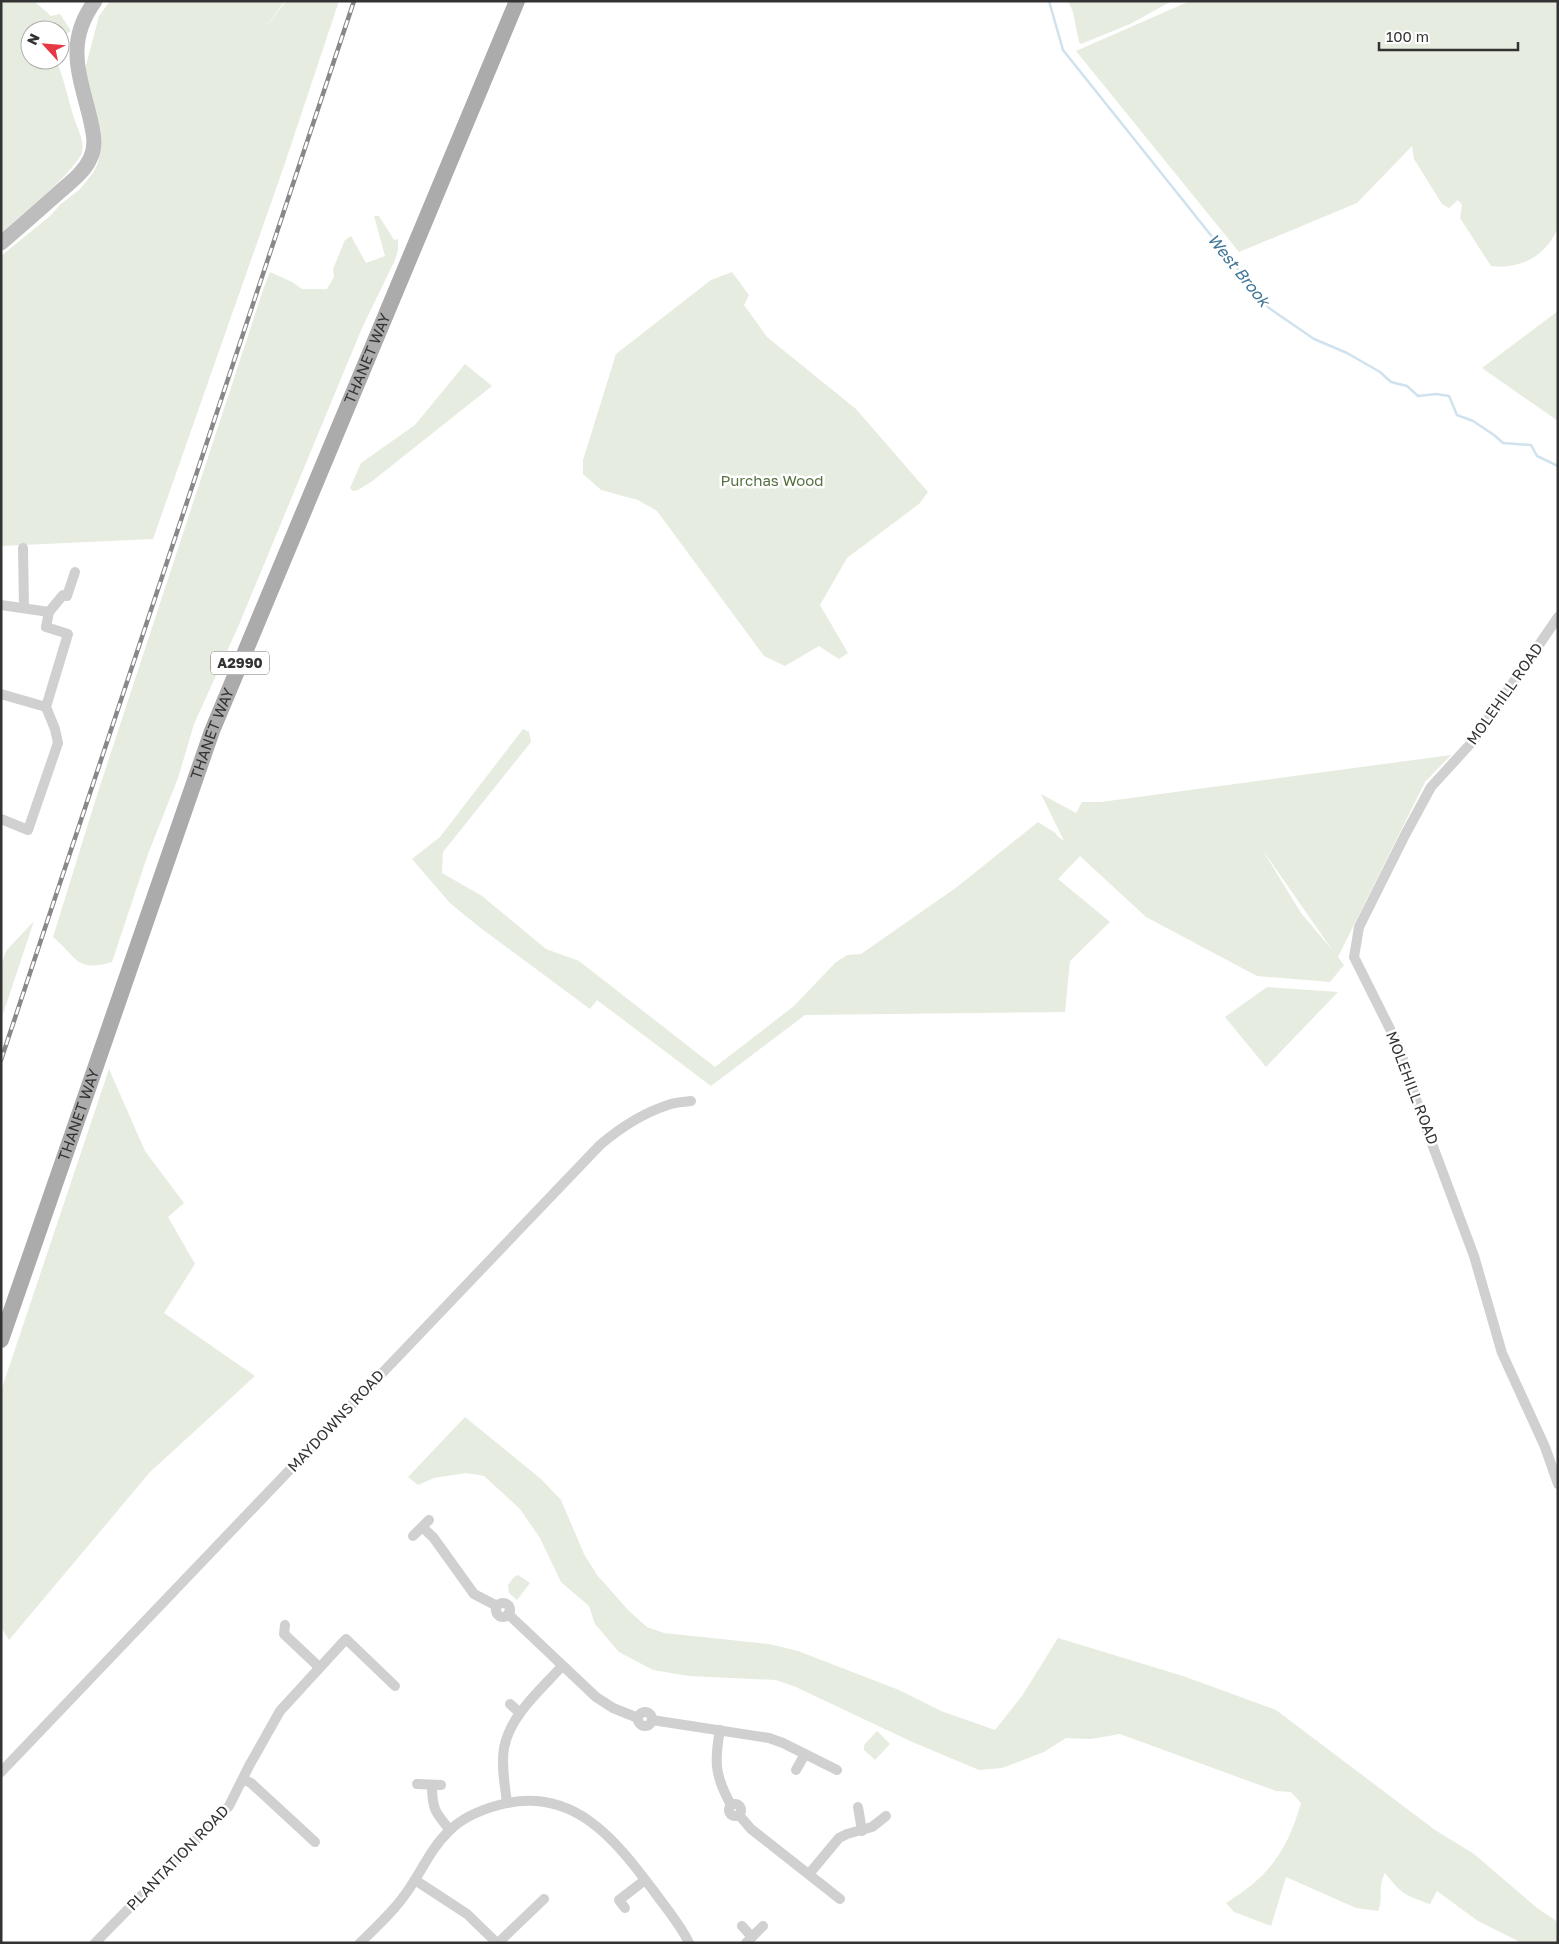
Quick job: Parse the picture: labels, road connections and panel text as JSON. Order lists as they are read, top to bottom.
{
  "streets": {
    "main road": ["THANET WAY", "A2990"],
    "street": ["MOLEHILL ROAD", "MAYDOWNS ROAD", "PLANTATION ROAD"]
  },
  "water": ["West Brook"],
  "parks": ["Purchas Wood"],
  "scale_bar": "100 m",
  "north": "top left"
}
